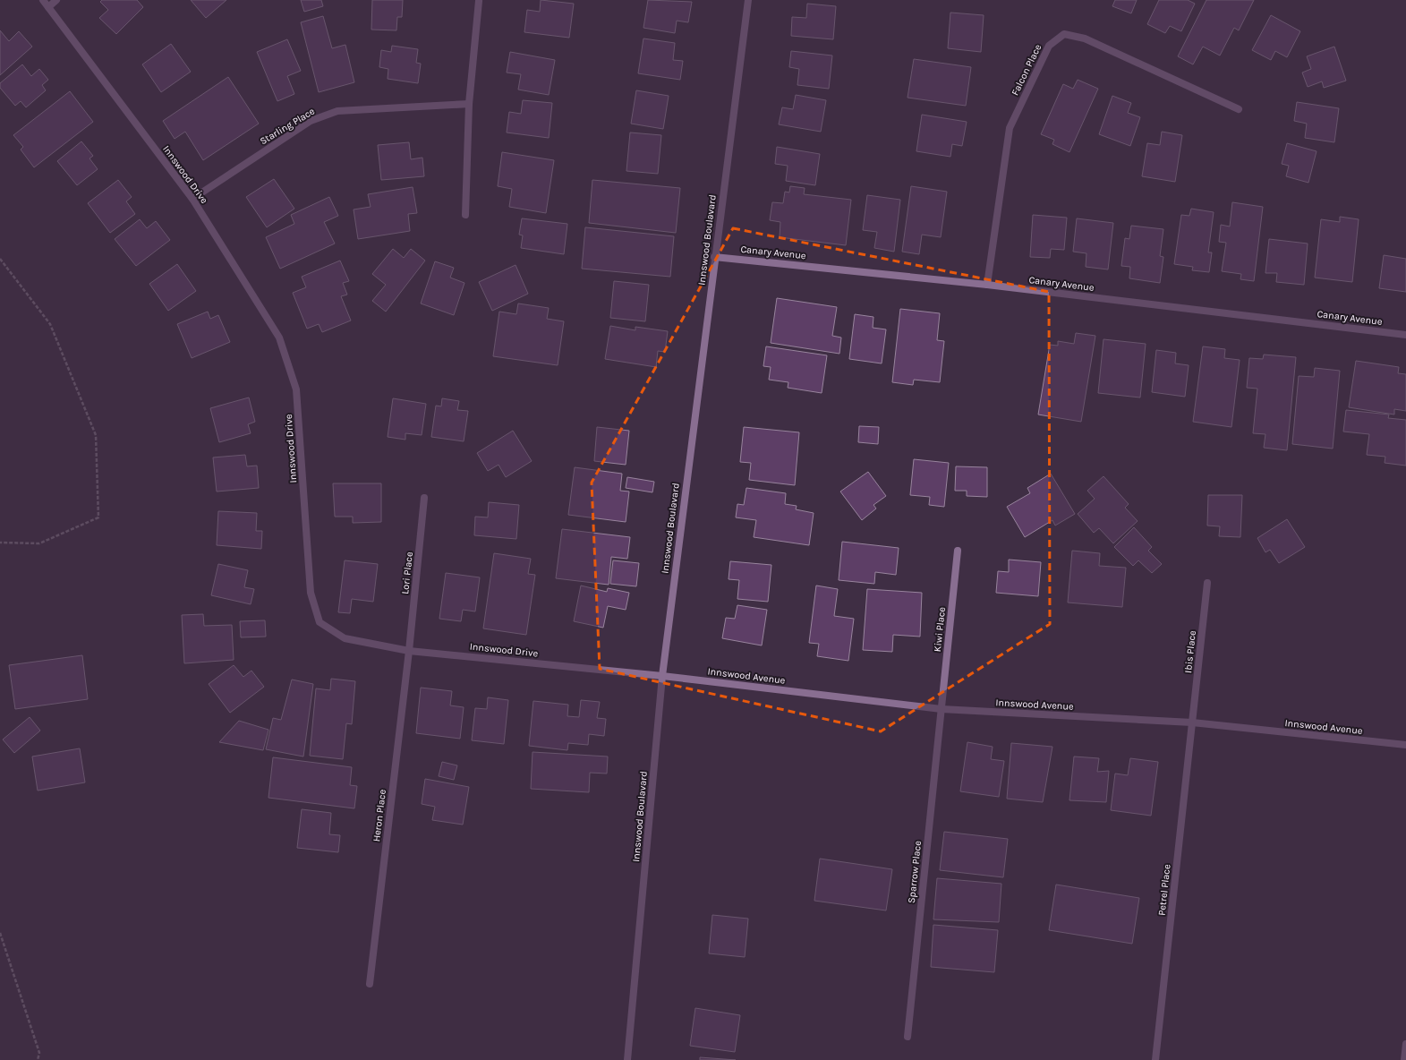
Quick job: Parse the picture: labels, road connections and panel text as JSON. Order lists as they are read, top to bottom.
{
  "streets": {
    "street": [
      "Falcon Place",
      "Starling Place",
      "Innswood Drive",
      "Innswood Boulavard",
      "Canary Avenue",
      "Lori Place",
      "Kiwi Place",
      "Ibis Place",
      "Innswood Avenue",
      "Heron Place",
      "Sparrow Place",
      "Petrel Place"
    ]
  },
  "crossings": [
    ["Falcon Place", "Canary Avenue"],
    ["Starling Place", "Innswood Drive"],
    ["Innswood Drive", "Innswood Boulavard"],
    ["Innswood Drive", "Lori Place"],
    ["Innswood Drive", "Innswood Avenue"],
    ["Innswood Drive", "Heron Place"],
    ["Innswood Boulavard", "Canary Avenue"],
    ["Innswood Boulavard", "Innswood Avenue"],
    ["Lori Place", "Heron Place"],
    ["Kiwi Place", "Innswood Avenue"],
    ["Kiwi Place", "Sparrow Place"],
    ["Ibis Place", "Innswood Avenue"],
    ["Ibis Place", "Petrel Place"],
    ["Innswood Avenue", "Sparrow Place"],
    ["Innswood Avenue", "Petrel Place"]
  ]
}
